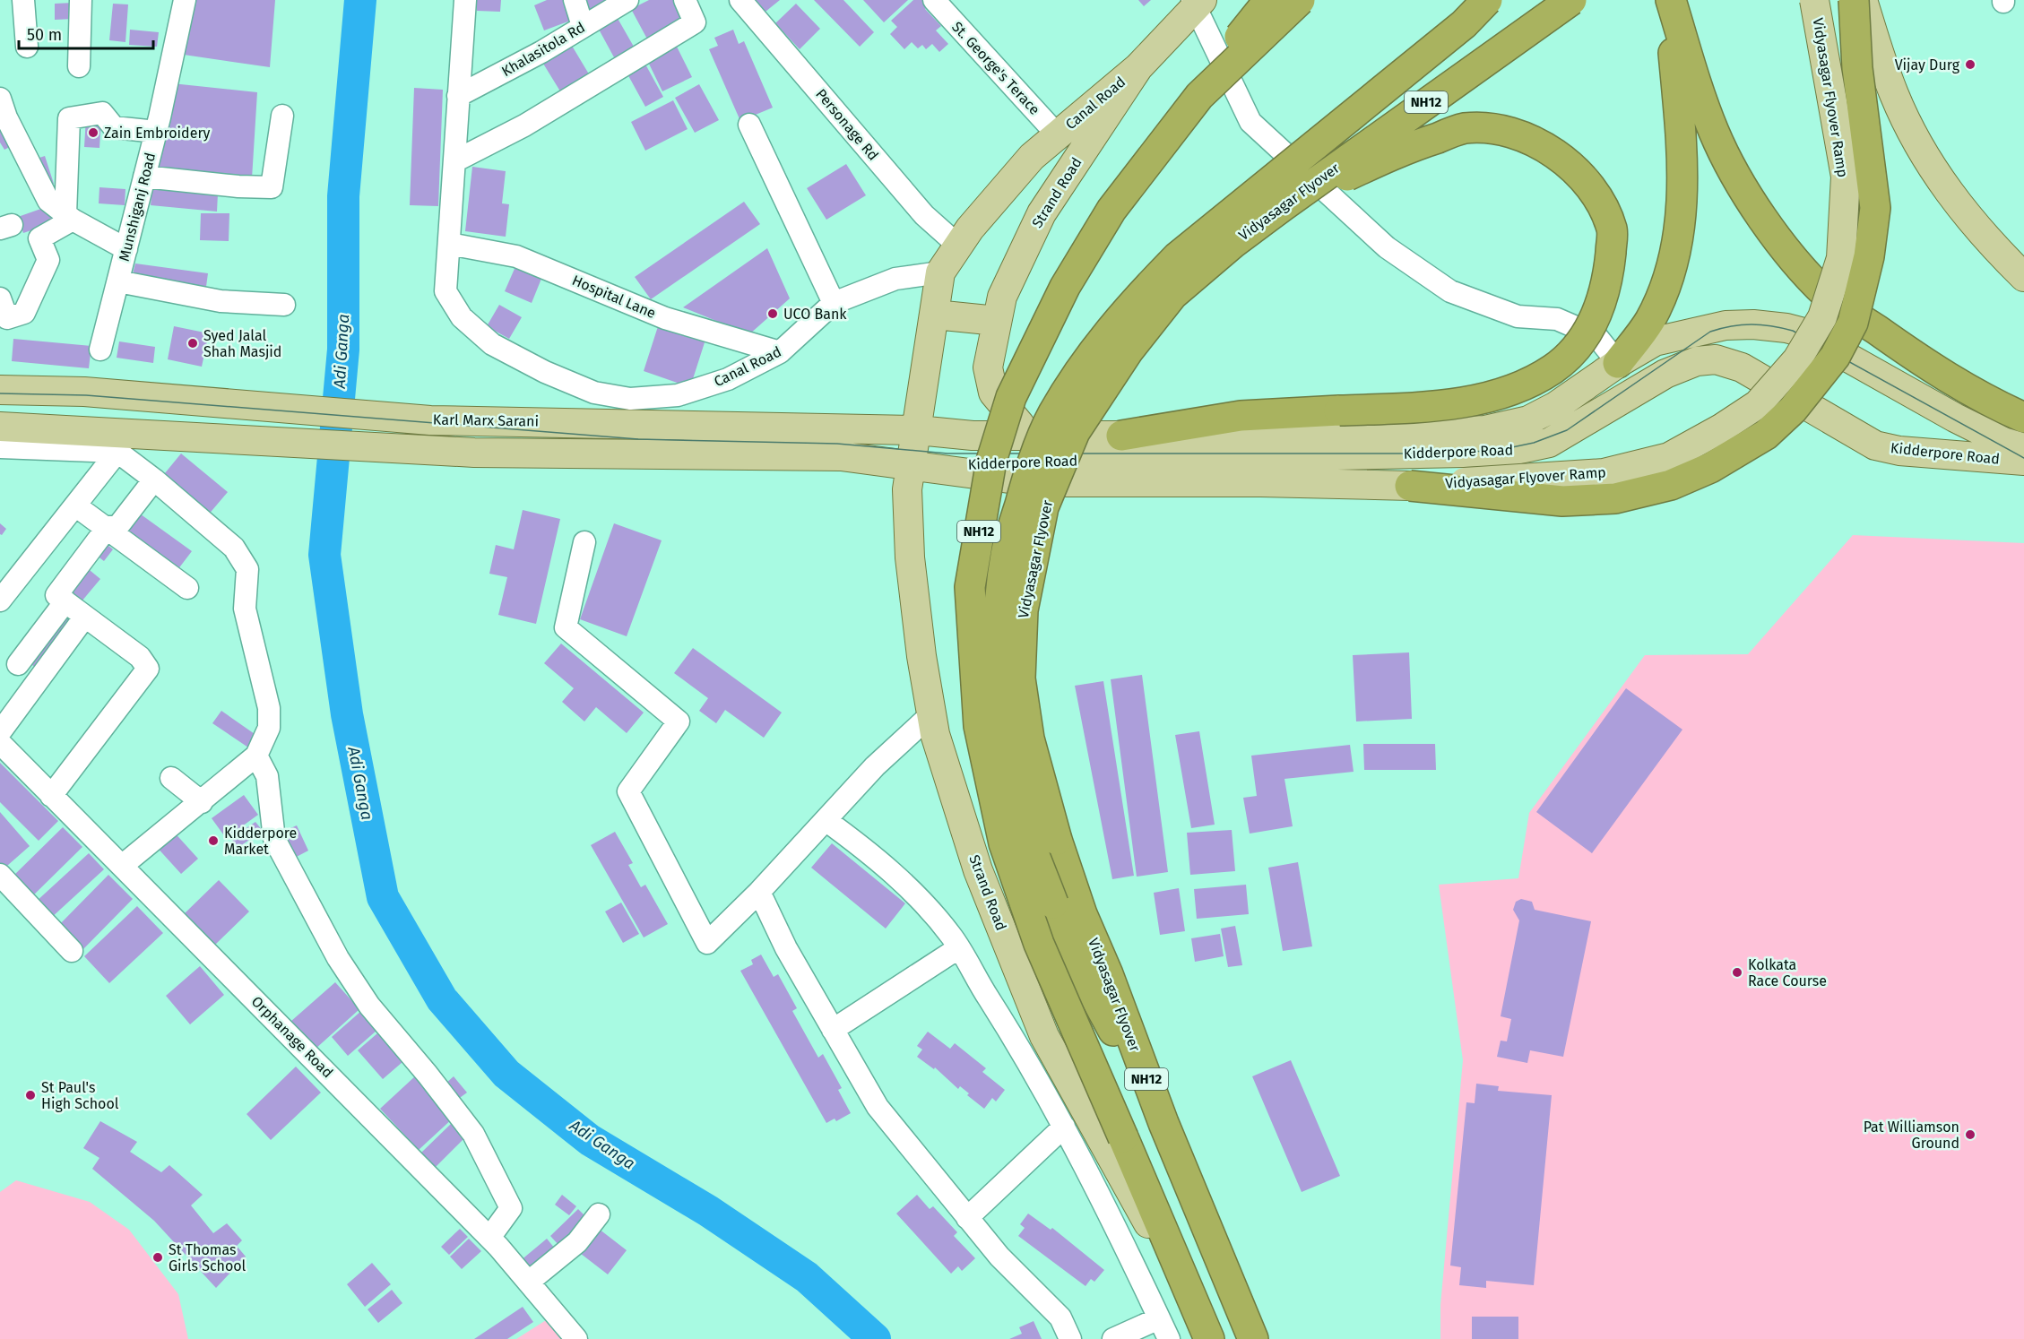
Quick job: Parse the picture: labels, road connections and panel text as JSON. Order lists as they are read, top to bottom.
{
  "streets": {
    "highway": ["NH12", "Vidyasagar Flyover"],
    "main road": [
      "Vidyasagar Flyover Ramp",
      "Canal Road",
      "Strand Road",
      "Karl Marx Sarani",
      "Kidderpore Road"
    ],
    "street": [
      "Khalasitola Rd",
      "St. George's Terace",
      "Personage Rd",
      "Munshiganj Road",
      "Hospital Lane",
      "Orphanage Road"
    ]
  },
  "crossings": [
    ["Khalasitola Rd", "Canal Road"],
    ["St. George's Terace", "Canal Road"],
    ["Vidyasagar Flyover Ramp", "Strand Road"],
    ["Vidyasagar Flyover Ramp", "Kidderpore Road"],
    ["NH12", "Strand Road"],
    ["Canal Road", "Personage Rd"],
    ["Canal Road", "Strand Road"],
    ["Canal Road", "Hospital Lane"],
    ["Strand Road", "Karl Marx Sarani"],
    ["Strand Road", "Kidderpore Road"],
    ["Karl Marx Sarani", "Kidderpore Road"]
  ],
  "water": ["Adi Ganga"],
  "places": [
    "Vijay Durg",
    "Zain Embroidery",
    "UCO Bank",
    "Syed Jalal Shah Masjid",
    "Kidderpore Market",
    "Kolkata Race Course",
    "St Paul's High School",
    "Pat Williamson Ground",
    "St Thomas Girls School"
  ],
  "scale_bar": "50 m"
}
